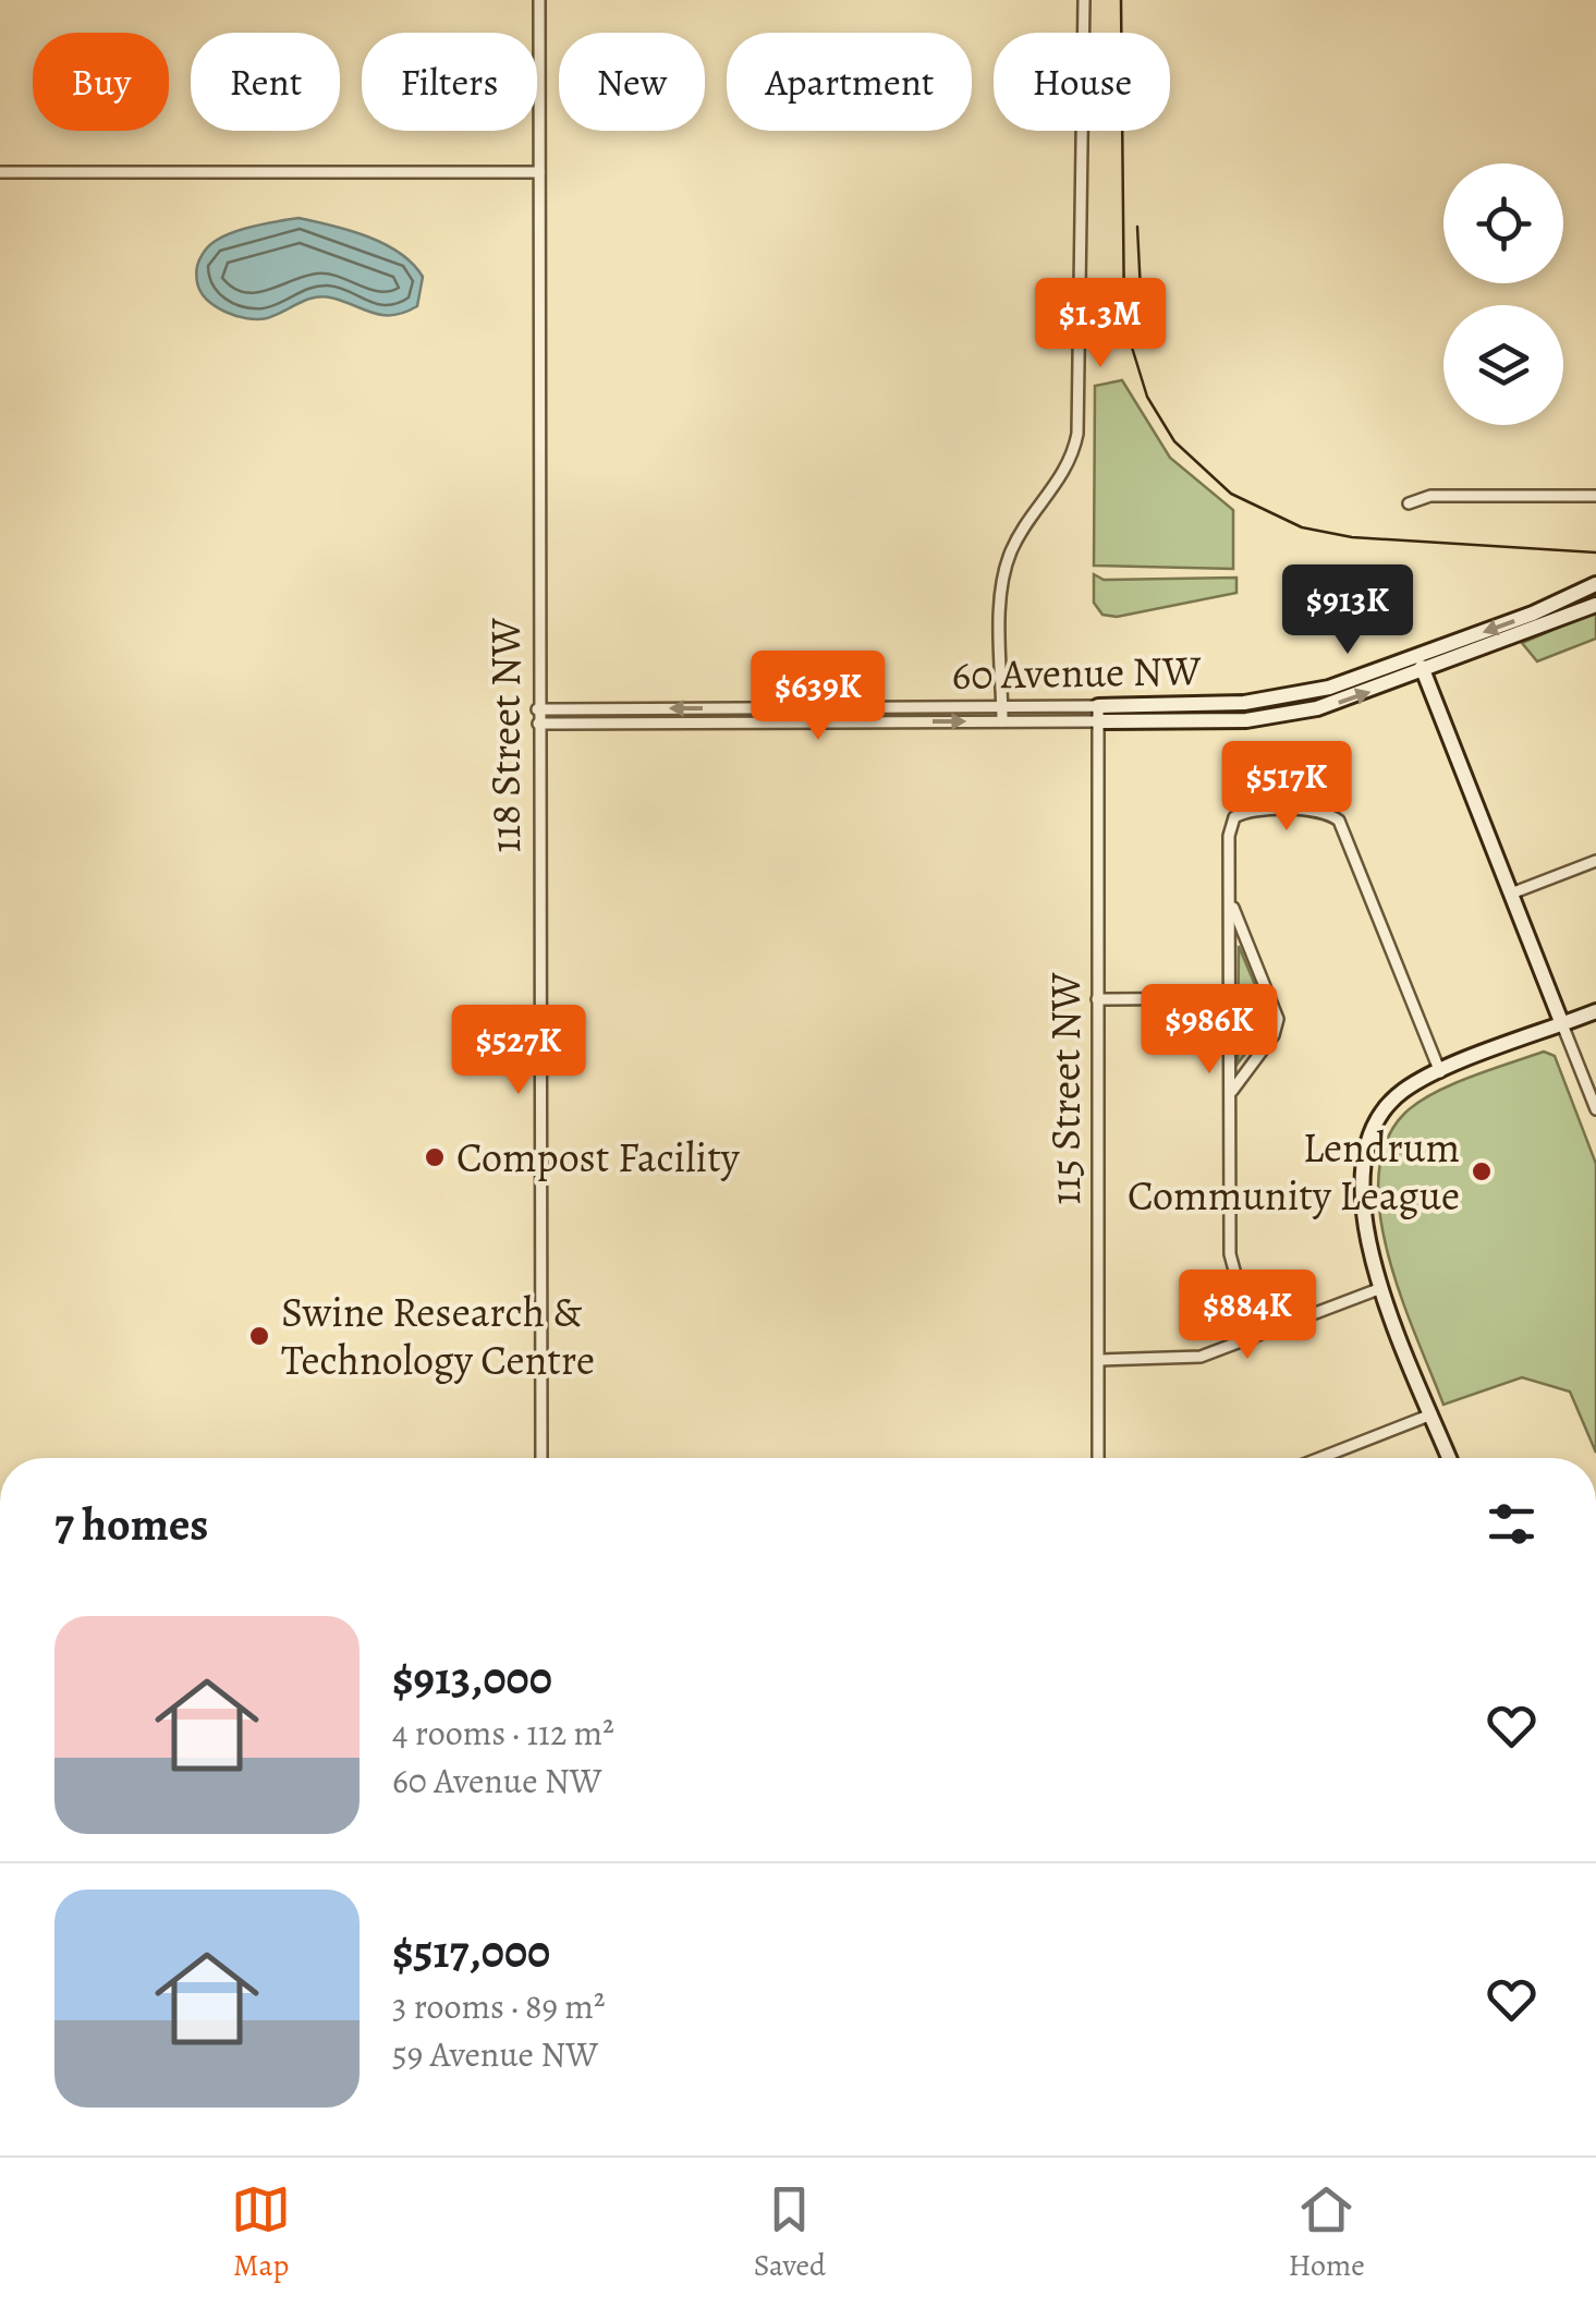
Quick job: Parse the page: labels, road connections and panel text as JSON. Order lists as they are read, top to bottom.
{
  "streets": {
    "street": ["60 Avenue NW", "118 Street NW", "115 Street NW"]
  },
  "crossings": [
    ["60 Avenue NW", "118 Street NW"],
    ["60 Avenue NW", "115 Street NW"]
  ],
  "places": ["Compost Facility", "Lendrum Community League", "Swine Research & Technology Centre"],
  "page": {
    "chip": [
      "Buy",
      "Rent",
      "Filters",
      "New",
      "Apartment",
      "House"
    ],
    "price": [
      "$1.3M",
      "$913K",
      "$639K",
      "$517K",
      "$986K",
      "$527K",
      "$884K"
    ],
    "heading": "7 homes",
    "list": [
      {
        "name": "$913,000",
        "note": "4 rooms · 112 m² · 60 Avenue NW"
      },
      {
        "name": "$517,000",
        "note": "3 rooms · 89 m² · 59 Avenue NW"
      }
    ],
    "tabs": ["Map", "Saved", "Home"]
  }
}
